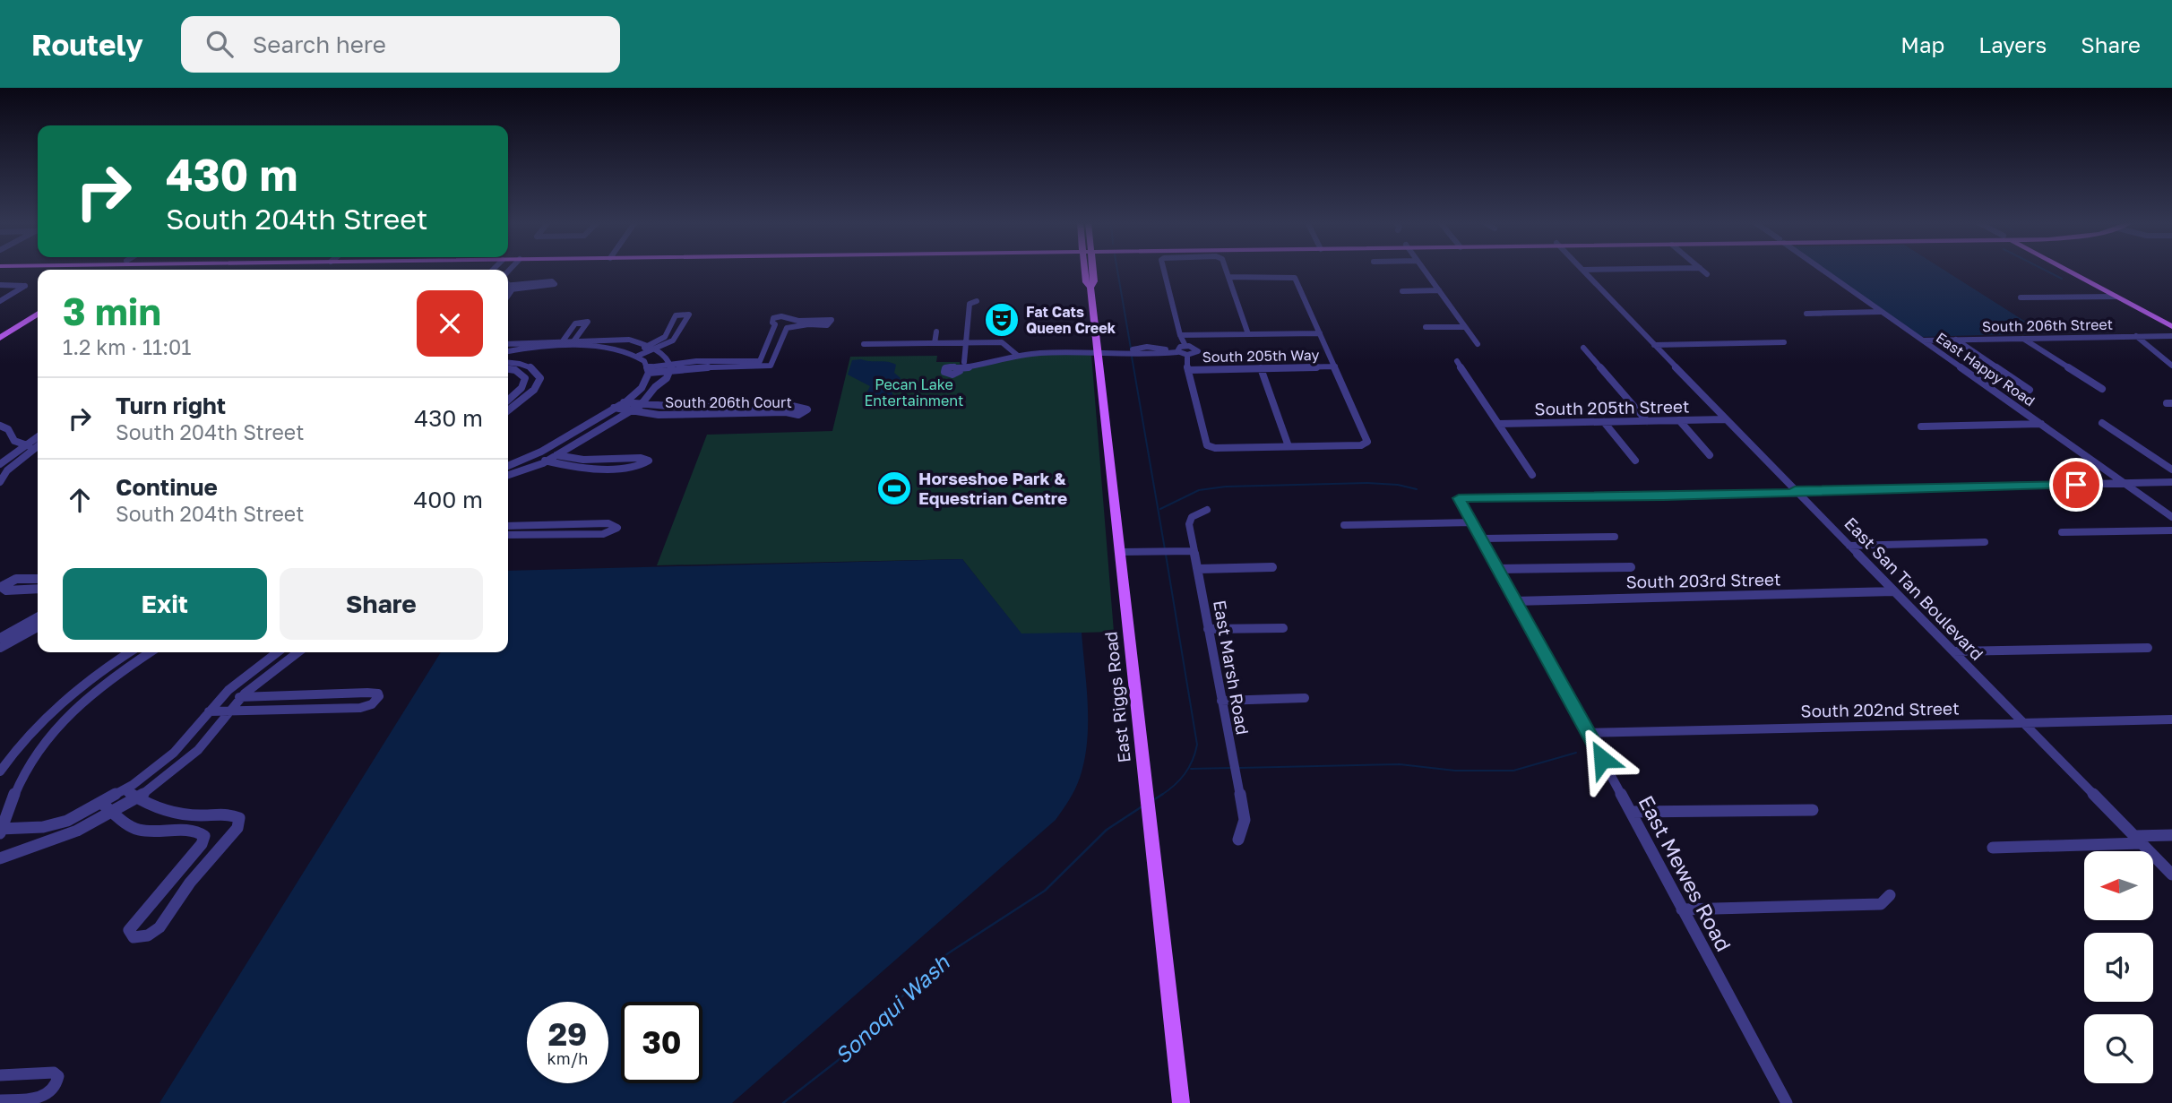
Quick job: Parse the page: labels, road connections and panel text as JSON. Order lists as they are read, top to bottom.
{
  "streets": {
    "main road": ["East Riggs Road"],
    "street": [
      "South 206th Street",
      "South 205th Way",
      "East Happy Road",
      "South 206th Court",
      "South 205th Street",
      "South 203rd Street",
      "East San Tan Boulevard",
      "East Marsh Road",
      "South 202nd Street",
      "East Mewes Road"
    ]
  },
  "crossings": [
    ["South 206th Street", "East Happy Road"],
    ["South 205th Street", "East San Tan Boulevard"],
    ["South 203rd Street", "East San Tan Boulevard"],
    ["South 203rd Street", "East Mewes Road"],
    ["East San Tan Boulevard", "South 202nd Street"],
    ["East San Tan Boulevard", "East Mewes Road"],
    ["South 202nd Street", "East Mewes Road"]
  ],
  "water": ["Sonoqui Wash"],
  "parks": ["Pecan Lake Entertainment"],
  "places": {
    "theatre": ["Fat Cats Queen Creek"],
    "sports": ["Horseshoe Park & Equestrian Centre"]
  },
  "north": "left",
  "page": {
    "header": "Routely",
    "search": "Search here",
    "nav": ["Map", "Layers", "Share"],
    "turn": ["430 m", "South 204th Street"],
    "heading": ["3 min", "1.2 km · 11:01"],
    "list": [
      {
        "name": "Turn right",
        "note": "South 204th Street",
        "value": "430 m"
      },
      {
        "name": "Continue",
        "note": "South 204th Street",
        "value": "400 m"
      }
    ],
    "buttons": ["Exit", "Share"],
    "speed": "29 km/h",
    "limit": "30"
  }
}
